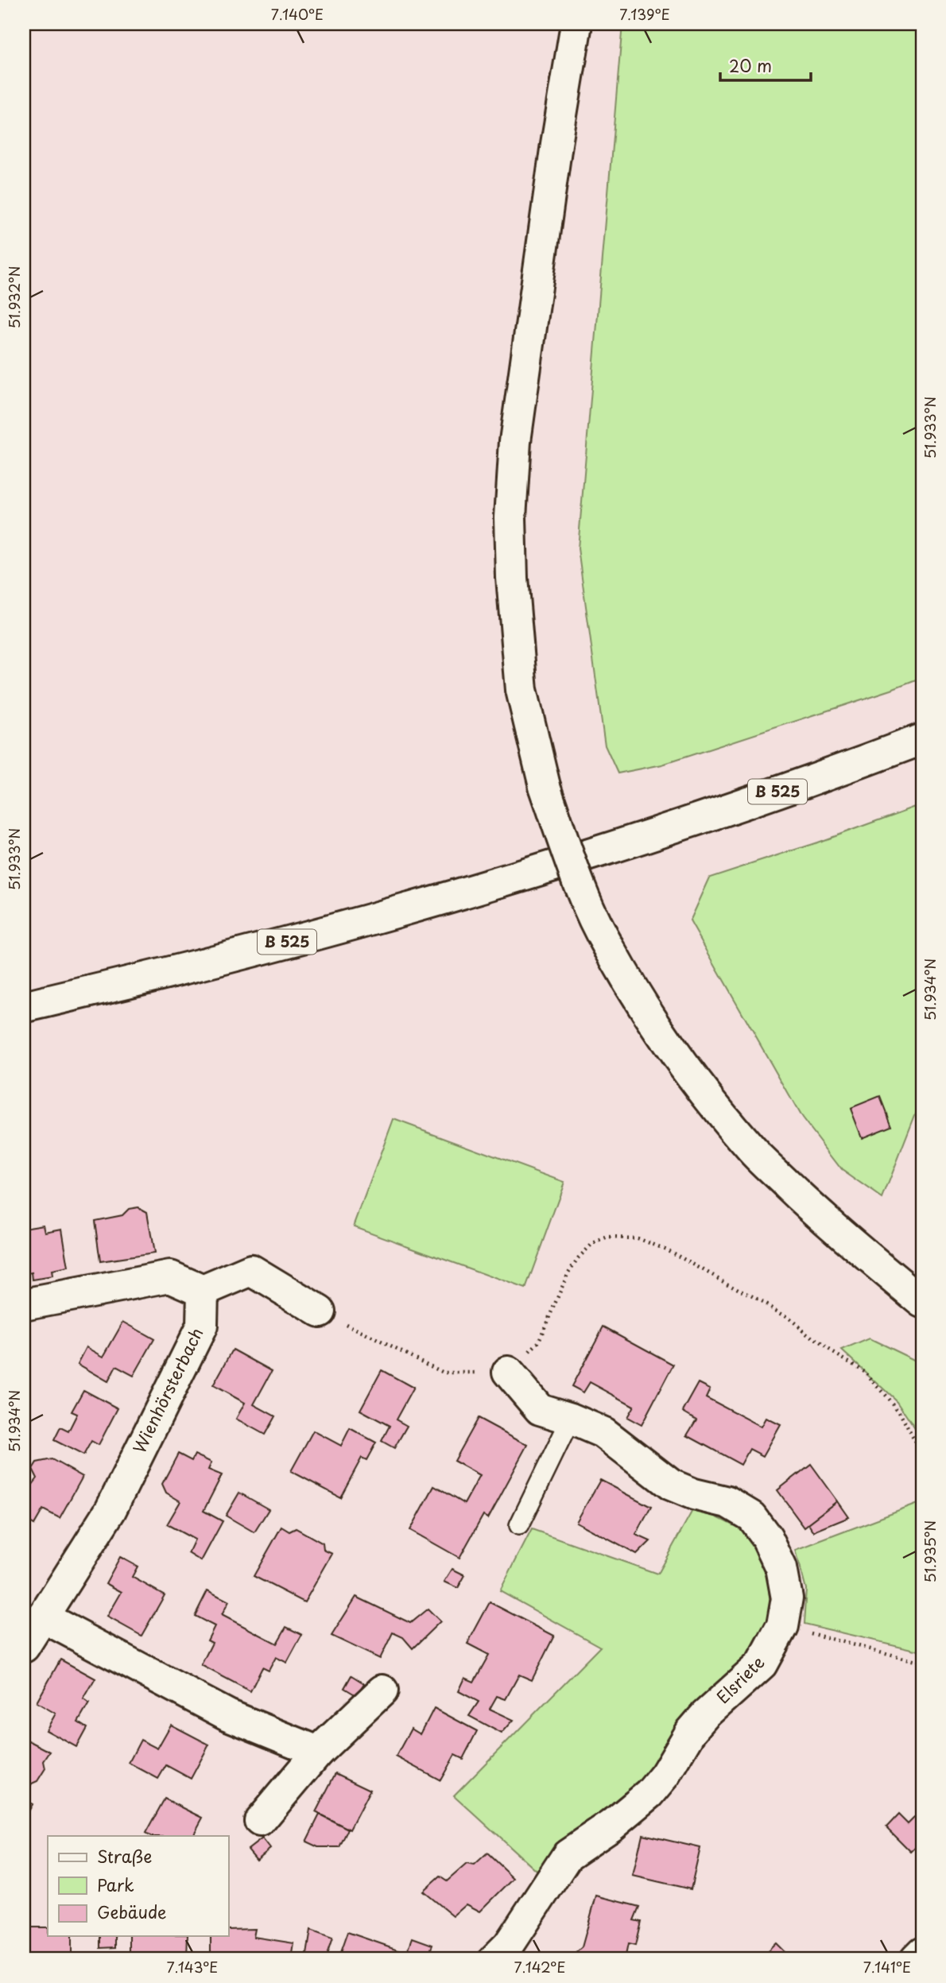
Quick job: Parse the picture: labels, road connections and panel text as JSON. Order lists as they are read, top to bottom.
{
  "streets": {
    "street": ["B 525", "Wienhörsterbach", "Elsriete"]
  },
  "legend": ["Straße", "Park", "Gebäude"],
  "scale_bar": "20 m",
  "coordinates": [
    "7.140°E",
    "7.139°E",
    "51.932°N",
    "51.933°N",
    "51.934°N",
    "51.935°N",
    "7.143°E",
    "7.142°E",
    "7.141°E"
  ]
}
